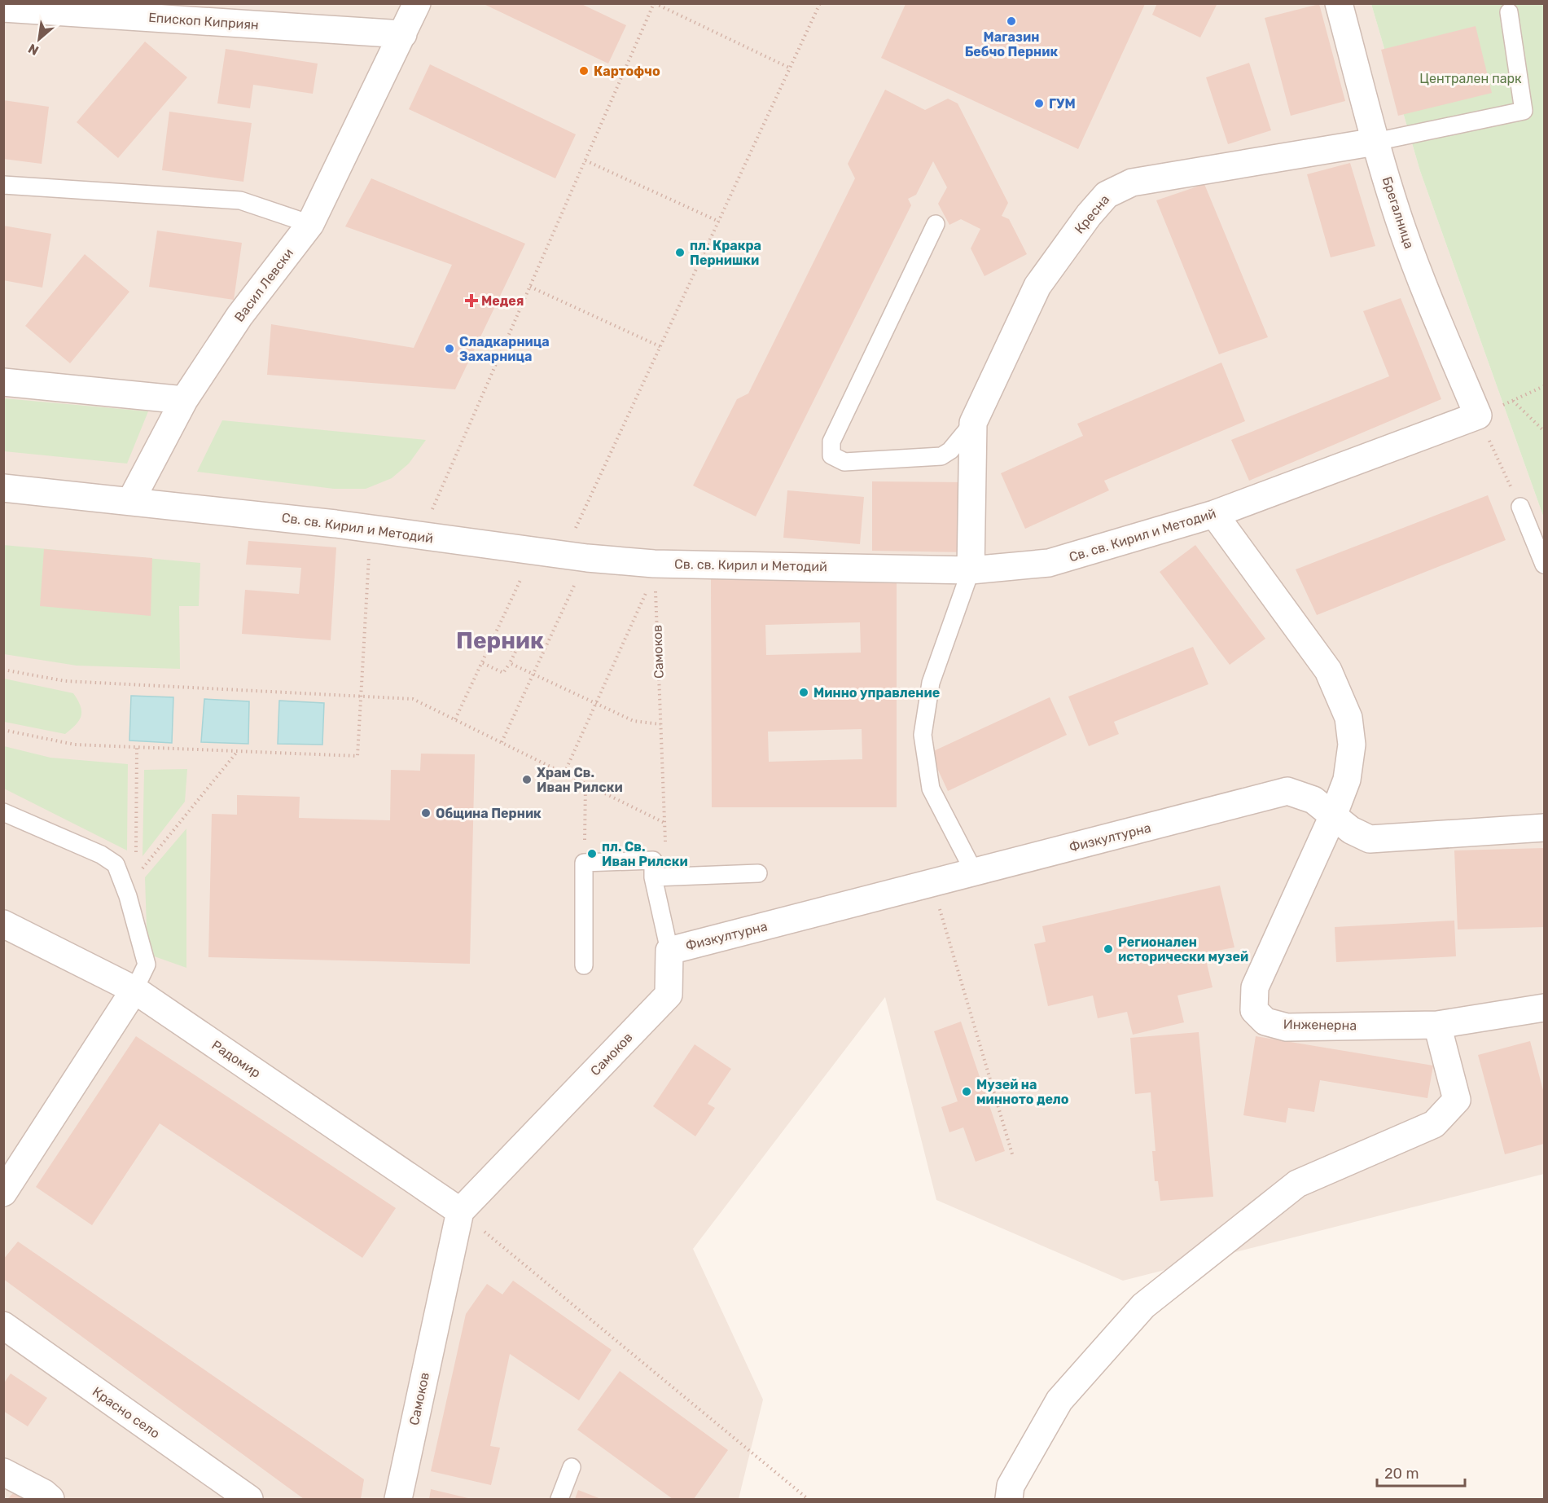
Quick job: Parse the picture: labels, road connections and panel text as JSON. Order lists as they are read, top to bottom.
{
  "streets": {
    "street": [
      "Епископ Киприян",
      "Брегалница",
      "Кресна",
      "Васил Левски",
      "Св. св. Кирил и Методий",
      "Самоков",
      "Физкултурна",
      "Инженерна",
      "Радомир",
      "Красно село"
    ]
  },
  "crossings": [
    ["Епископ Киприян", "Васил Левски"],
    ["Брегалница", "Кресна"],
    ["Брегалница", "Св. св. Кирил и Методий"],
    ["Васил Левски", "Св. св. Кирил и Методий"],
    ["Св. св. Кирил и Методий", "Самоков"],
    ["Св. св. Кирил и Методий", "Инженерна"],
    ["Самоков", "Физкултурна"],
    ["Самоков", "Радомир"],
    ["Физкултурна", "Инженерна"]
  ],
  "districts": ["Перник"],
  "parks": ["Централен парк"],
  "places": {
    "other": [
      "Магазин Бебчо Перник",
      "Картофчо",
      "ГУМ",
      "пл. Кракра Пернишки",
      "Сладкарница Захарница",
      "Минно управление",
      "Храм Св. Иван Рилски",
      "Община Перник",
      "пл. Св. Иван Рилски",
      "Регионален исторически музей",
      "Музей на минното дело"
    ],
    "health": ["Медея"]
  },
  "scale_bar": "20 m",
  "north": "bottom left"
}
